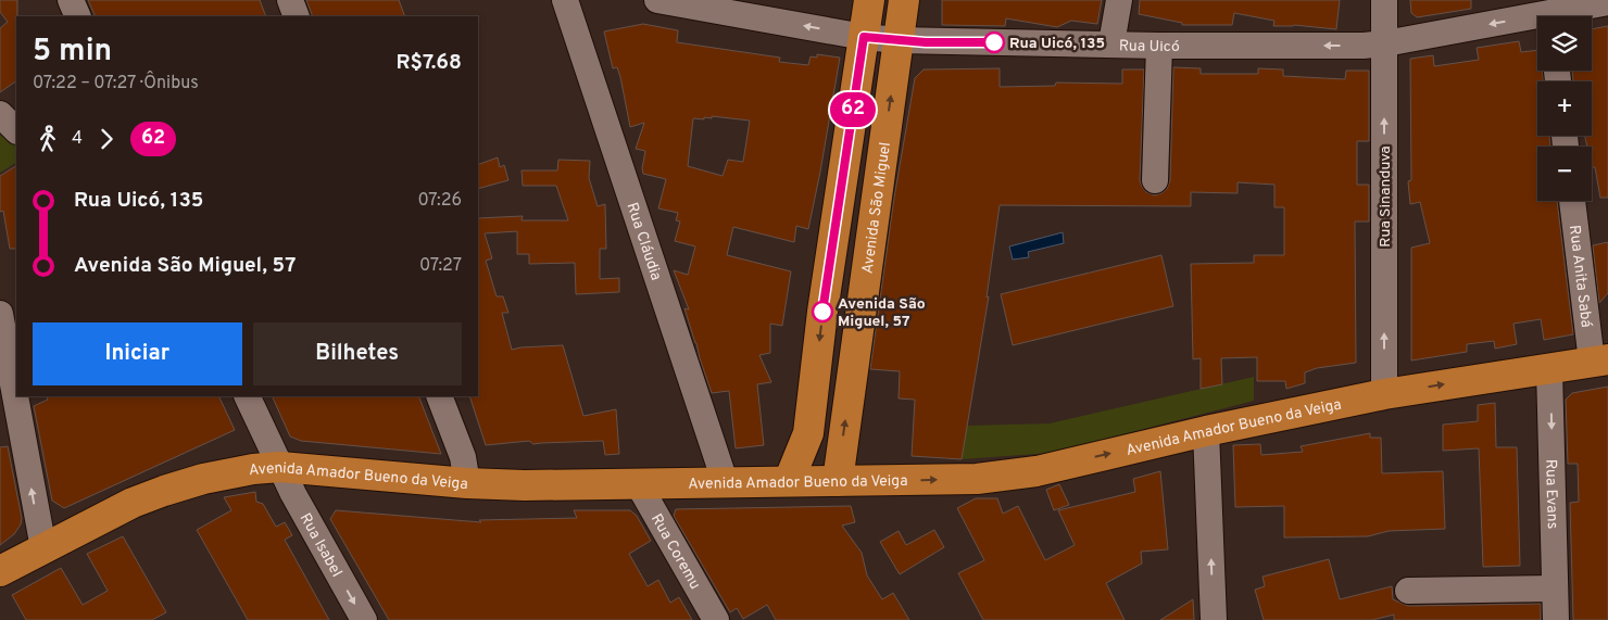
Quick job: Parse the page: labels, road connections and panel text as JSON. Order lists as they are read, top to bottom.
{
  "streets": {
    "main road": ["Avenida São Miguel", "Avenida Amador Bueno da Veiga"],
    "street": [
      "Rua Uicó",
      "Rua Sinanduva",
      "Rua Cláudia",
      "Rua Anita Sabá",
      "Rua Evans",
      "Rua Isabel",
      "Rua Coremu"
    ]
  },
  "crossings": [
    ["Rua Uicó", "Rua Sinanduva"],
    ["Rua Uicó", "Avenida São Miguel"],
    ["Rua Sinanduva", "Avenida Amador Bueno da Veiga"],
    ["Avenida São Miguel", "Avenida Amador Bueno da Veiga"],
    ["Rua Cláudia", "Avenida Amador Bueno da Veiga"],
    ["Rua Anita Sabá", "Avenida Amador Bueno da Veiga"],
    ["Avenida Amador Bueno da Veiga", "Rua Evans"],
    ["Avenida Amador Bueno da Veiga", "Rua Isabel"],
    ["Avenida Amador Bueno da Veiga", "Rua Coremu"]
  ],
  "one_way": ["Rua Uicó", "Rua Evans"],
  "places": ["Rua Uicó, 135", "Avenida São Miguel, 57"],
  "lines": ["bus line 62"],
  "page": {
    "on_map": "62",
    "map_buttons": ["+", "−"],
    "heading": ["5 min", "07:22 – 07:27 · Ônibus", "R$7.68"],
    "legs": ["4", "62"],
    "list": [
      {
        "name": "Rua Uicó, 135",
        "value": "07:26"
      },
      {
        "name": "Avenida São Miguel, 57",
        "value": "07:27"
      }
    ],
    "buttons": ["Iniciar", "Bilhetes"]
  }
}
